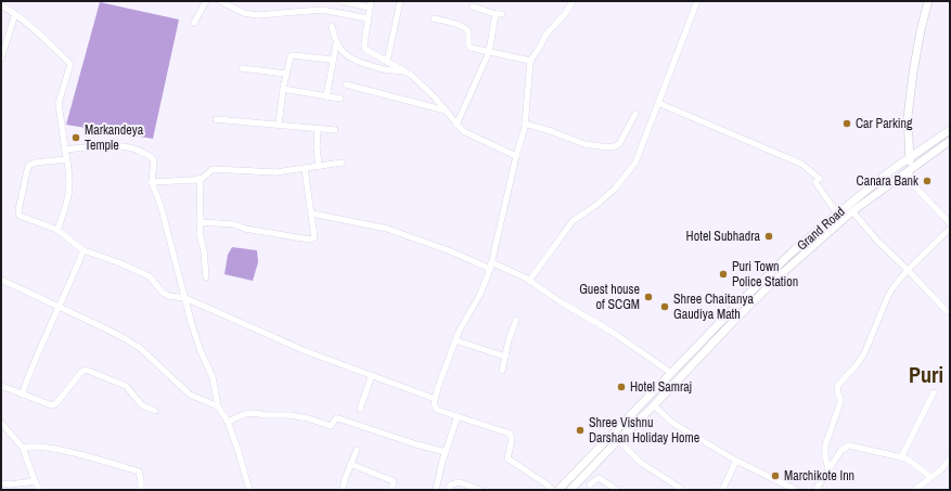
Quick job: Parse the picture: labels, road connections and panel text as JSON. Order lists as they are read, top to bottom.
{
  "streets": {
    "main road": ["Grand Road"]
  },
  "districts": ["Puri"],
  "places": [
    "Car Parking",
    "Markandeya Temple",
    "Canara Bank",
    "Hotel Subhadra",
    "Puri Town Police Station",
    "Guest house of SCGM",
    "Shree Chaitanya Gaudiya Math",
    "Hotel Samraj",
    "Shree Vishnu Darshan Holiday Home",
    "Marchikote Inn"
  ]
}
